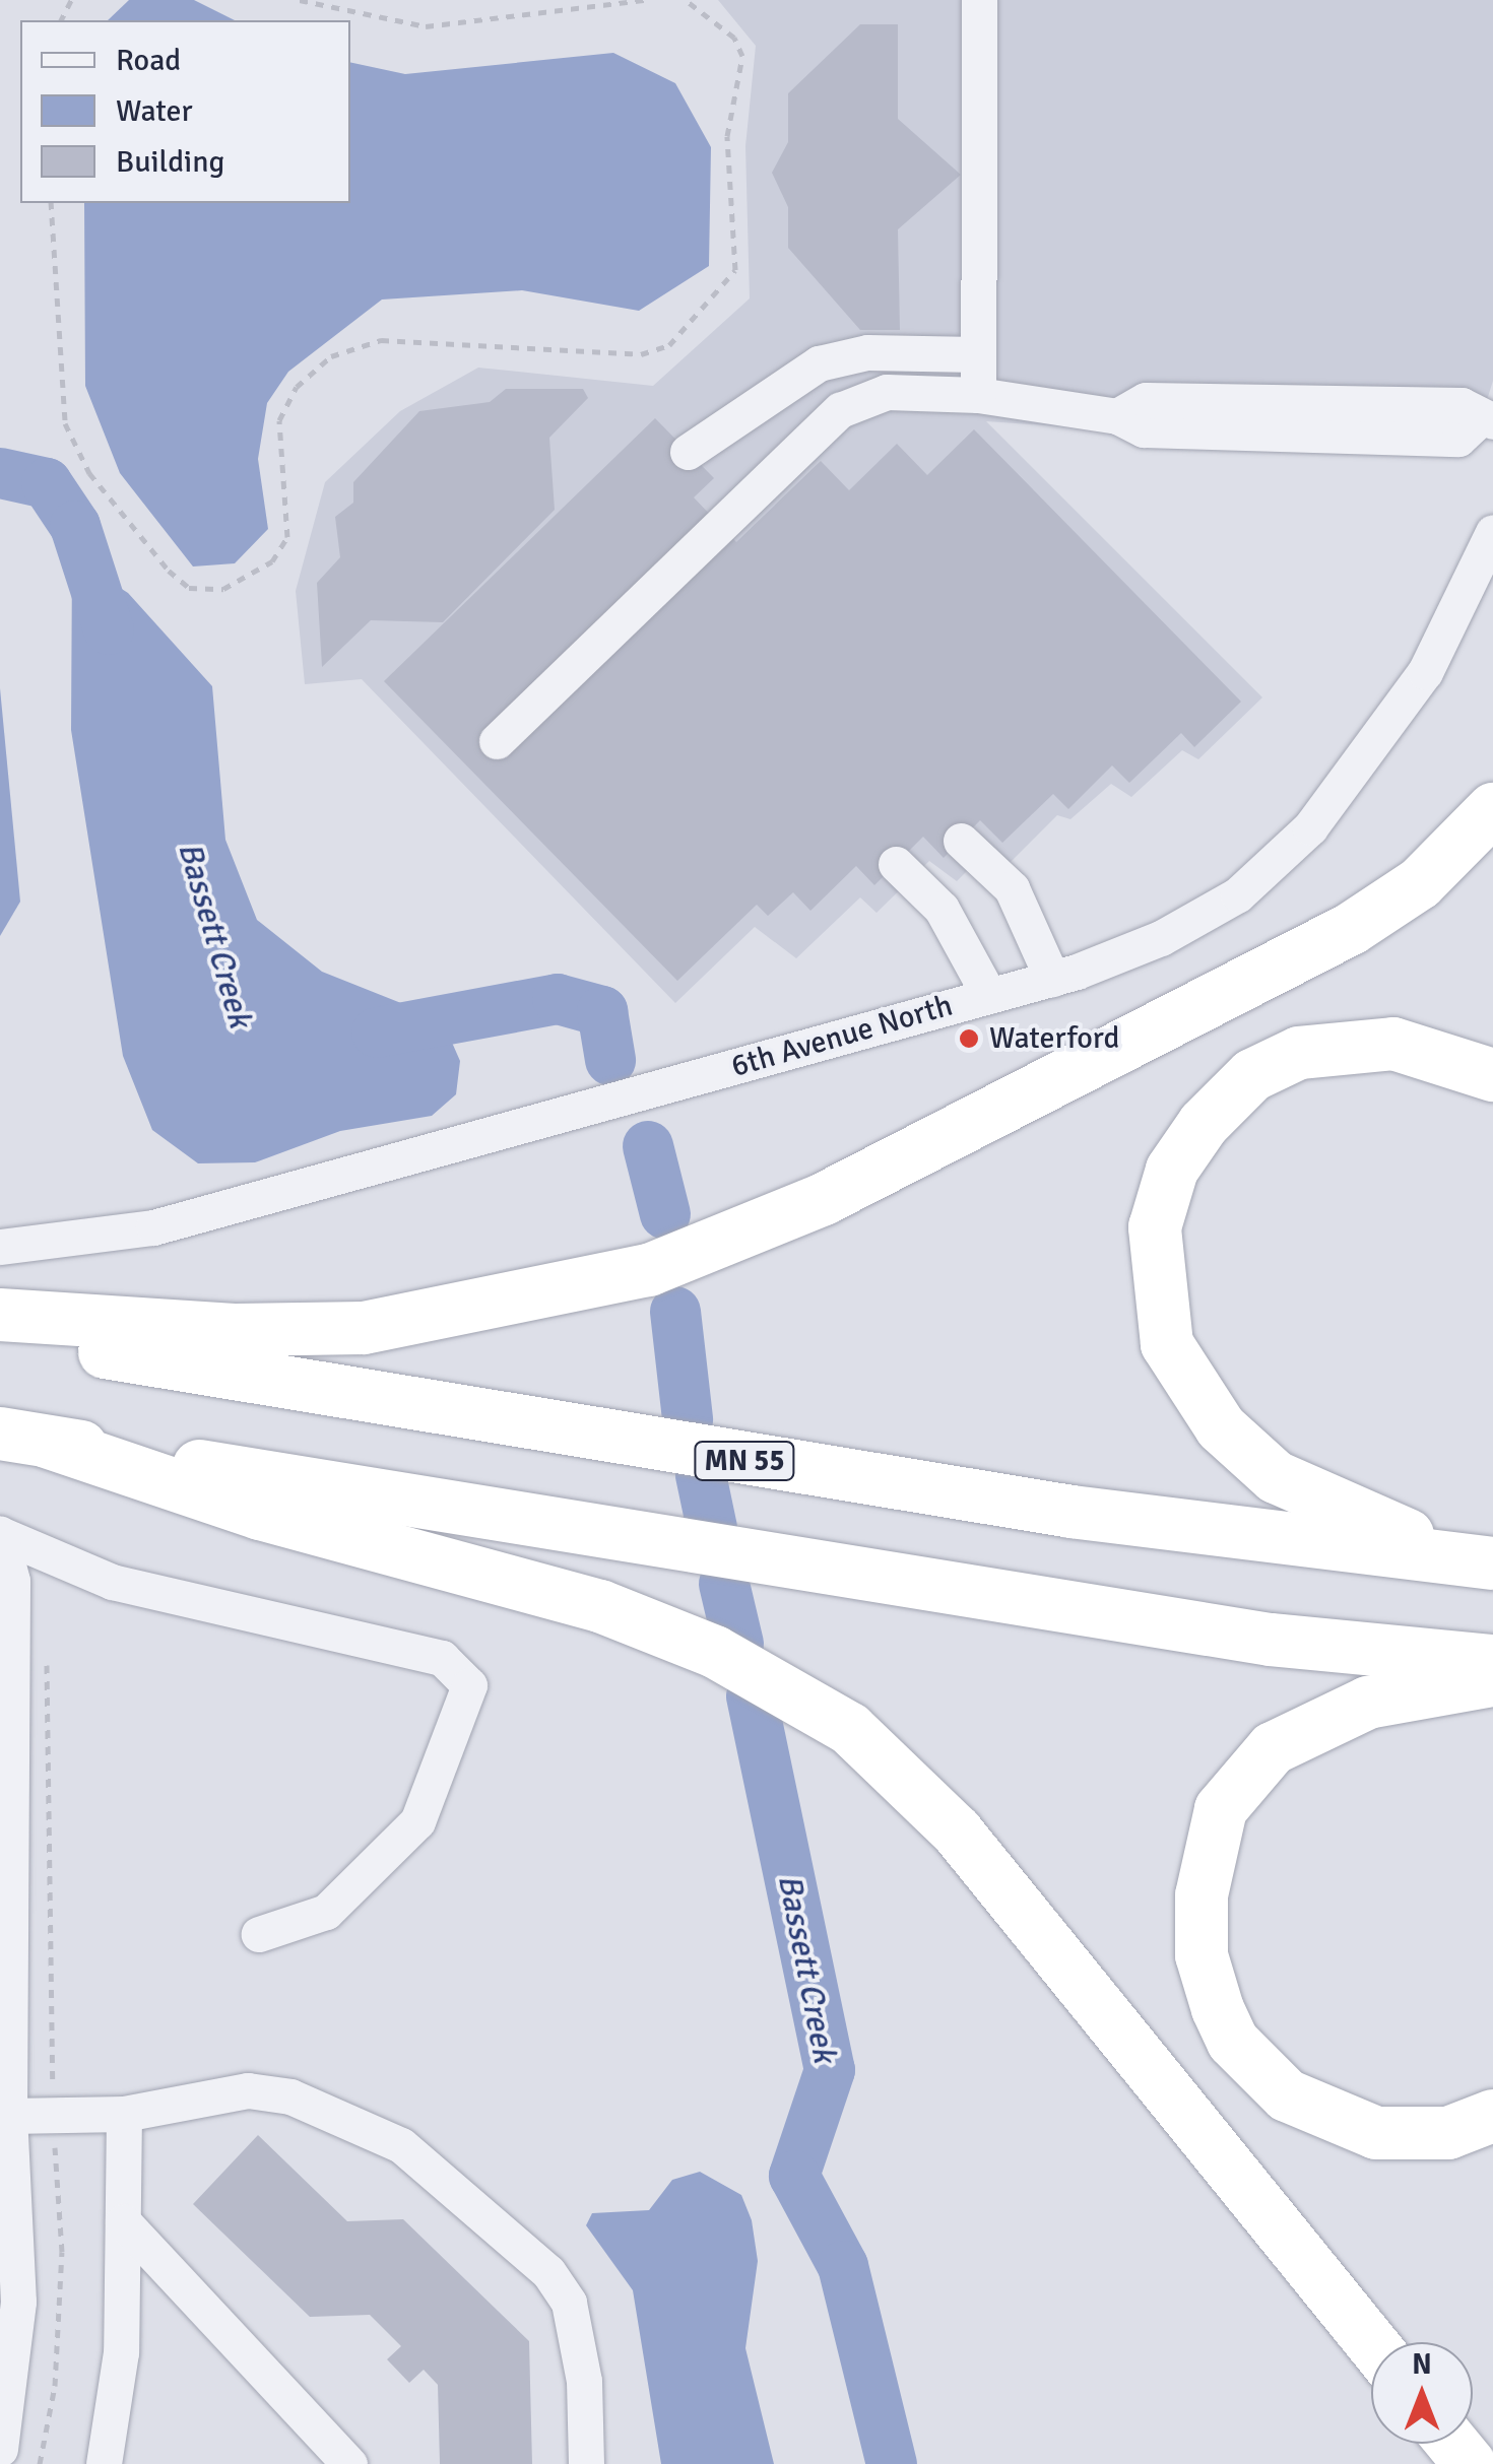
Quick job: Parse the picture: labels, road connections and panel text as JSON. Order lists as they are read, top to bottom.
{
  "streets": {
    "highway": ["MN 55"],
    "street": ["6th Avenue North"]
  },
  "water": ["Bassett Creek"],
  "places": ["Waterford"],
  "legend": ["Road", "Water", "Building"],
  "north": "top"
}
